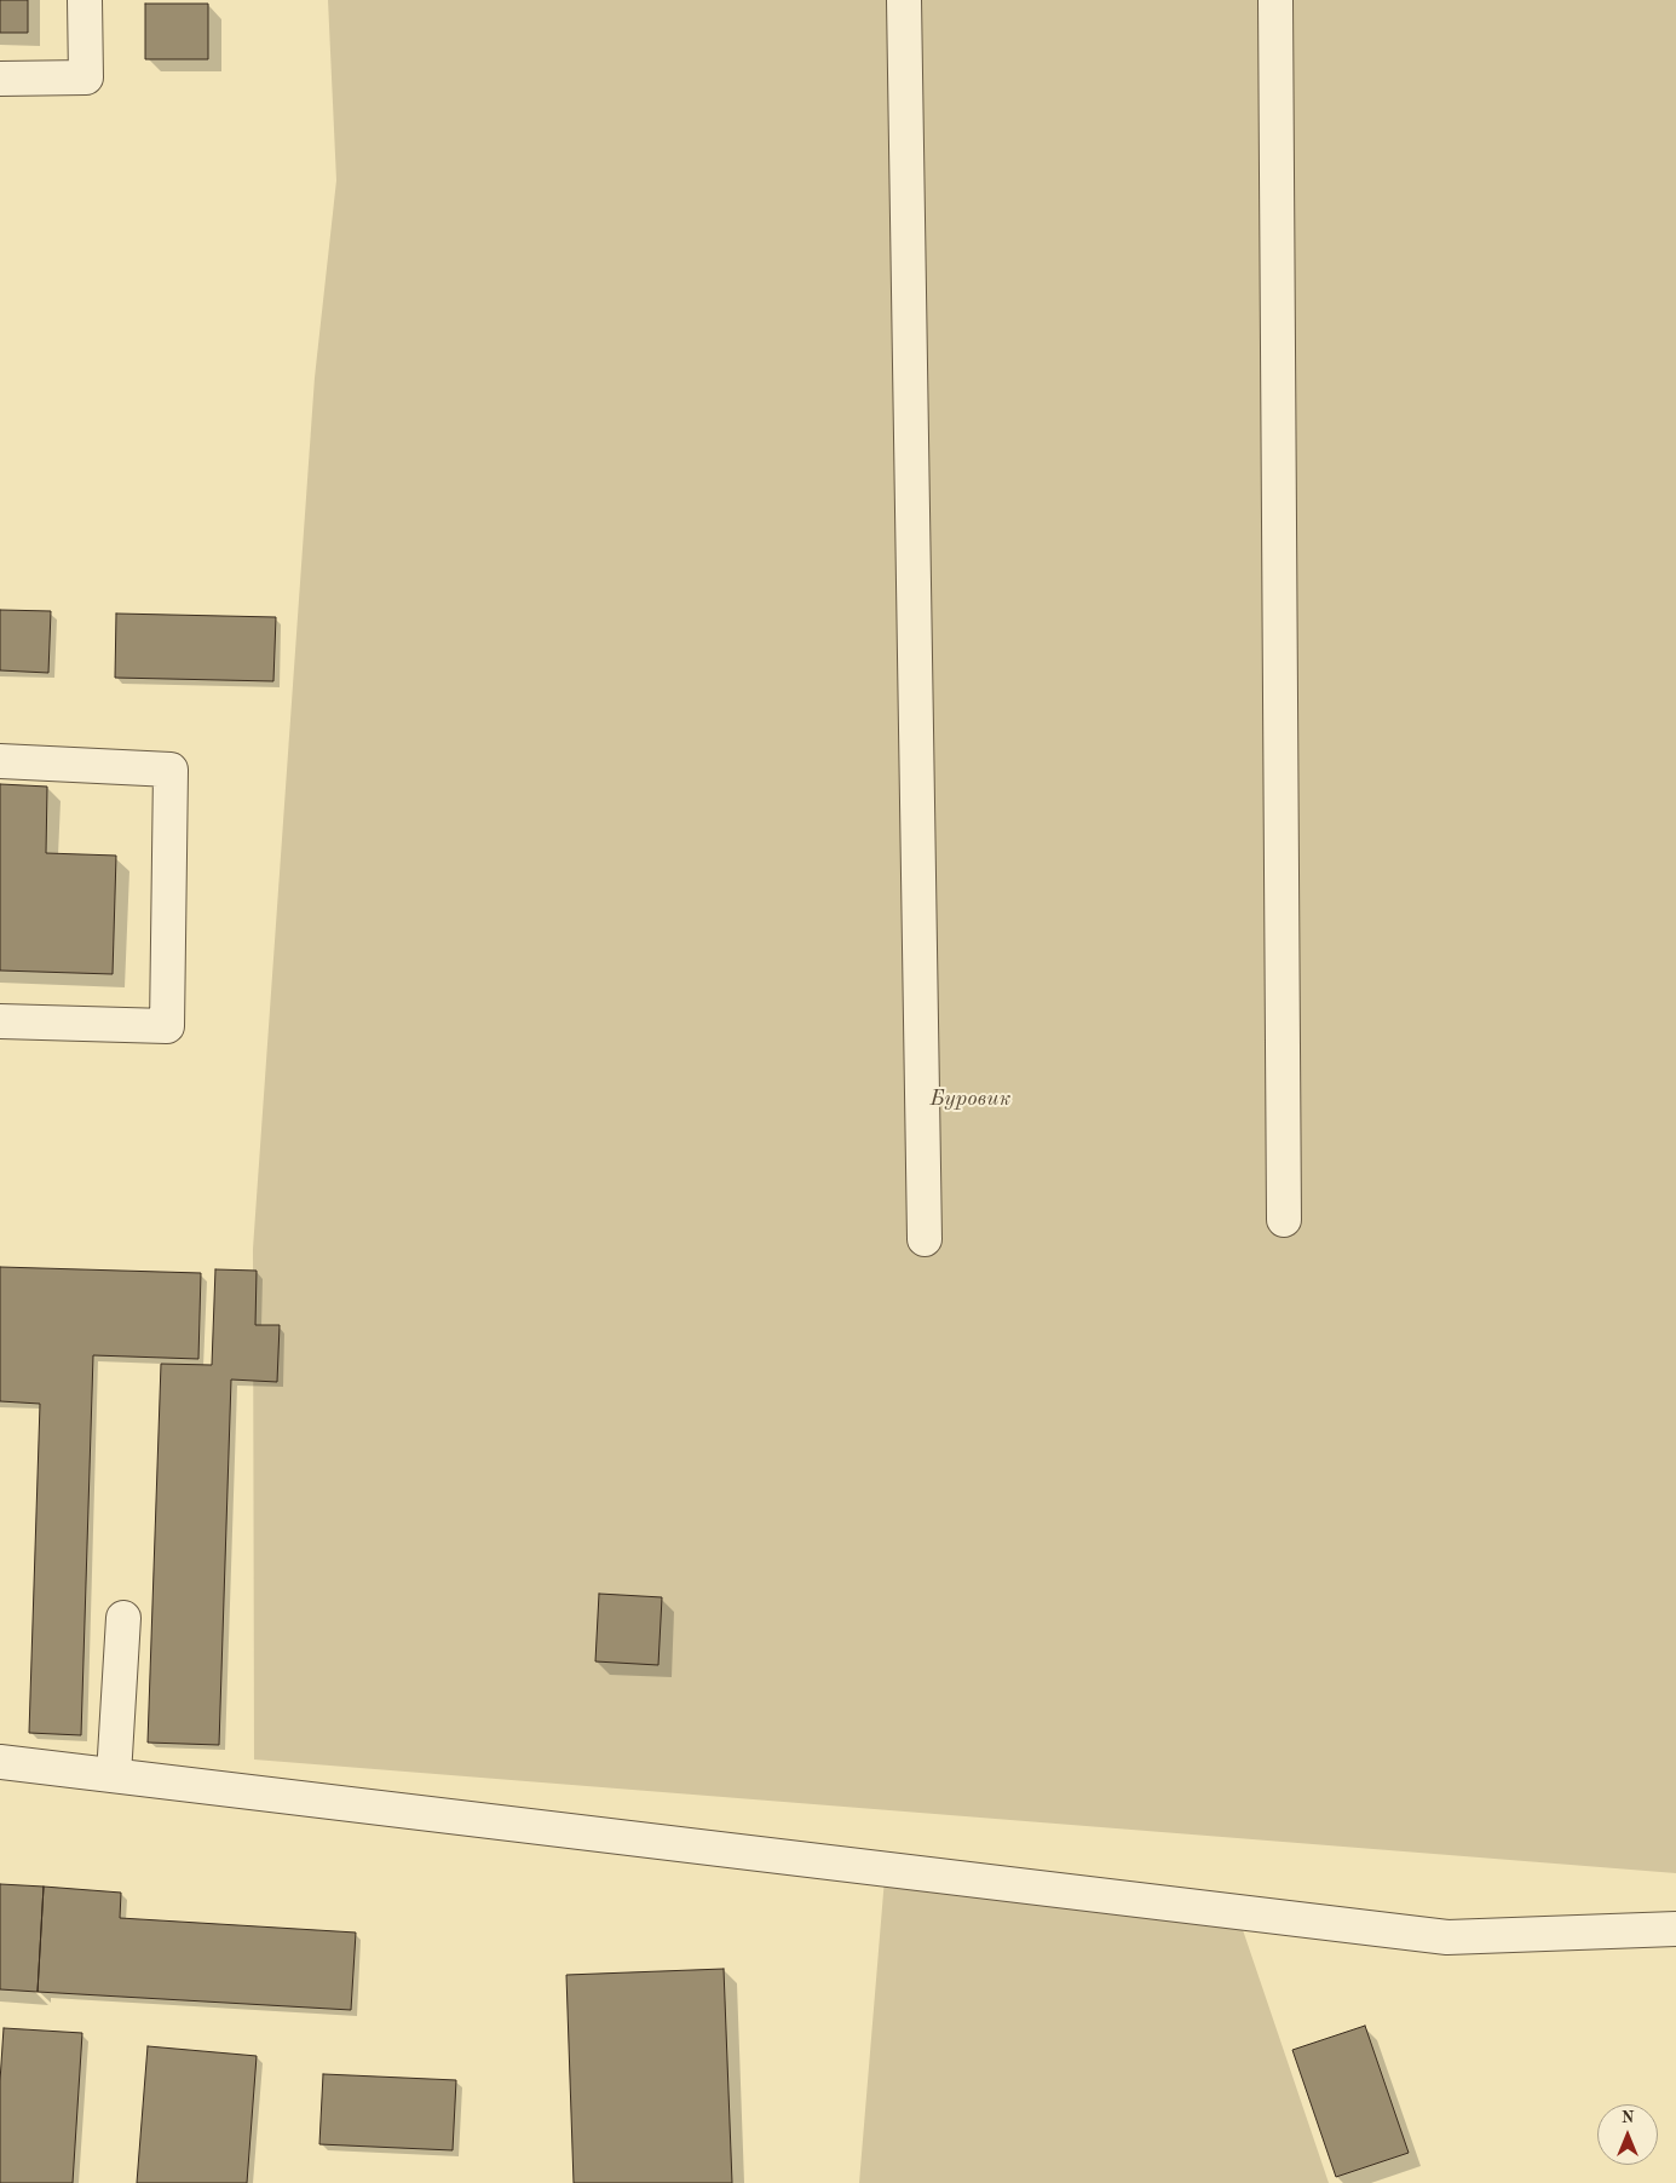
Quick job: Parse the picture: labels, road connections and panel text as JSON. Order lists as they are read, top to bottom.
{
  "parks": ["Буровик"],
  "north": "top"
}
